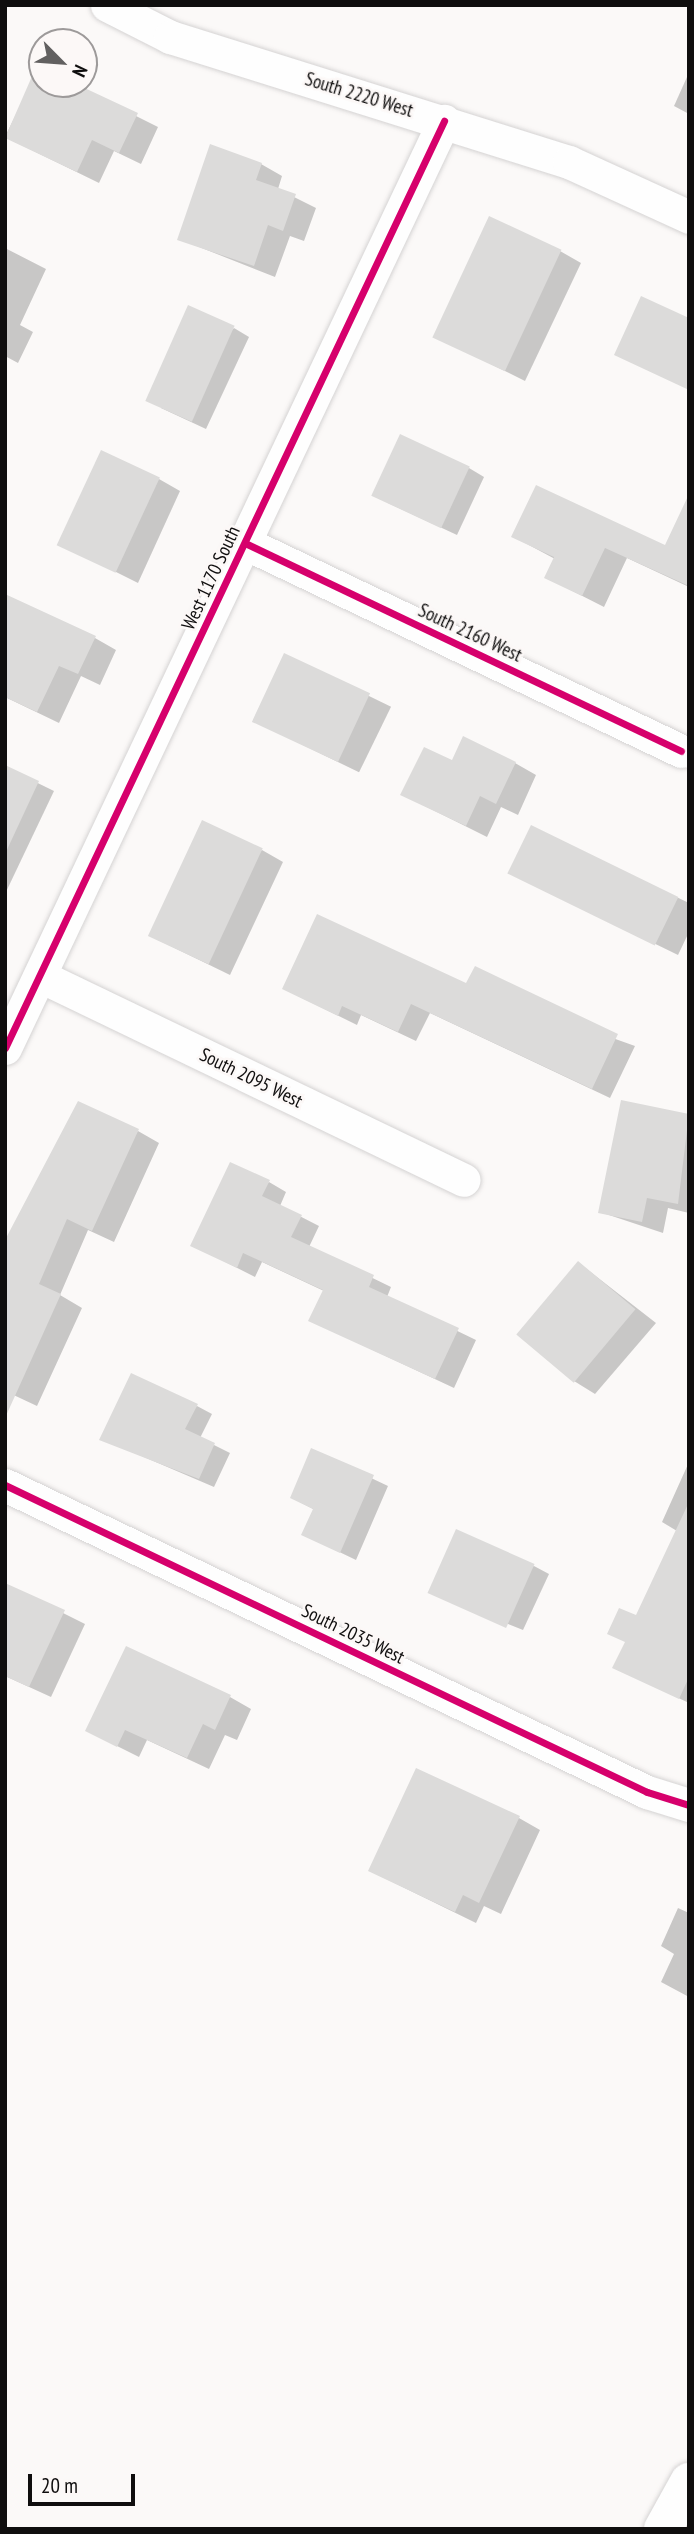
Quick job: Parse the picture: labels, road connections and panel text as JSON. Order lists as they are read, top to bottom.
{
  "streets": {
    "street": [
      "South 2220 West",
      "West 1170 South",
      "South 2160 West",
      "South 2095 West",
      "South 2035 West"
    ]
  },
  "crossings": [
    ["South 2220 West", "West 1170 South"],
    ["West 1170 South", "South 2160 West"],
    ["West 1170 South", "South 2095 West"]
  ],
  "scale_bar": "20 m",
  "north": "bottom right"
}
